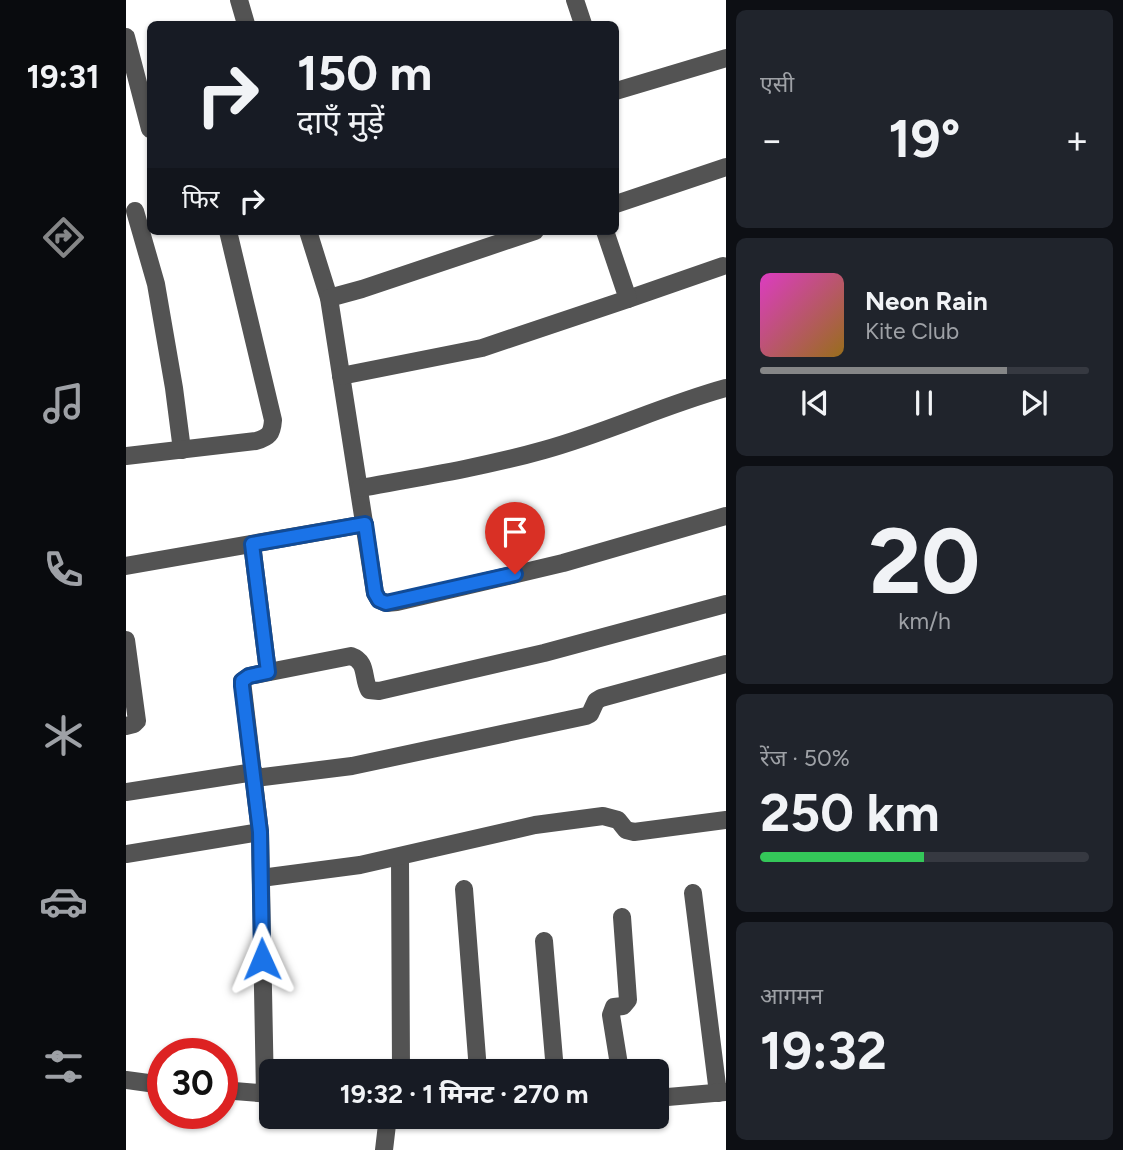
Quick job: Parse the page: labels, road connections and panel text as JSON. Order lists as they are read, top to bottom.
{
  "page": {
    "tabs": "19:31",
    "tile": [
      "एसी",
      ["20", "km/h"],
      ["रेंज · 50%", "250 km"],
      ["आगमन", "19:32"]
    ],
    "turn": ["150 m", "दाएँ मुड़ें"],
    "heat": ["−", "19°", "+"],
    "then": "फिर",
    "song": ["Neon Rain", "Kite Club"],
    "limit": "30",
    "trip": "19:32 · 1 मिनट · 270 m"
  }
}
